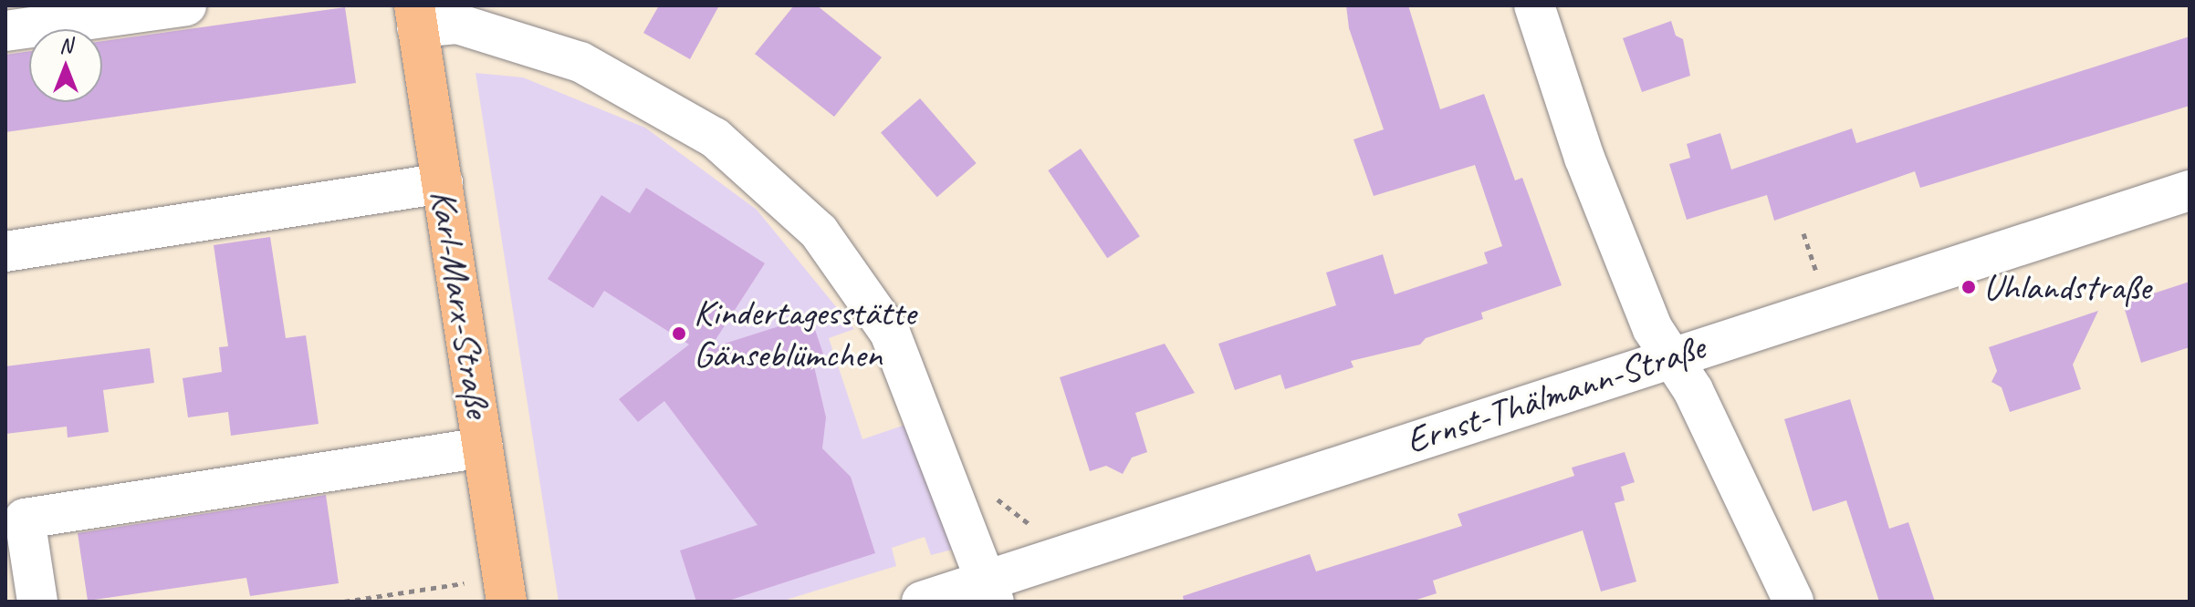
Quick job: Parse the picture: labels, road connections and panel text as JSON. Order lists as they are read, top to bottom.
{
  "streets": {
    "main road": ["Karl-Marx-Straße"],
    "street": ["Ernst-Thälmann-Straße"]
  },
  "places": ["Uhlandstraße", "Kindertagesstätte Gänseblümchen"],
  "north": "top"
}
